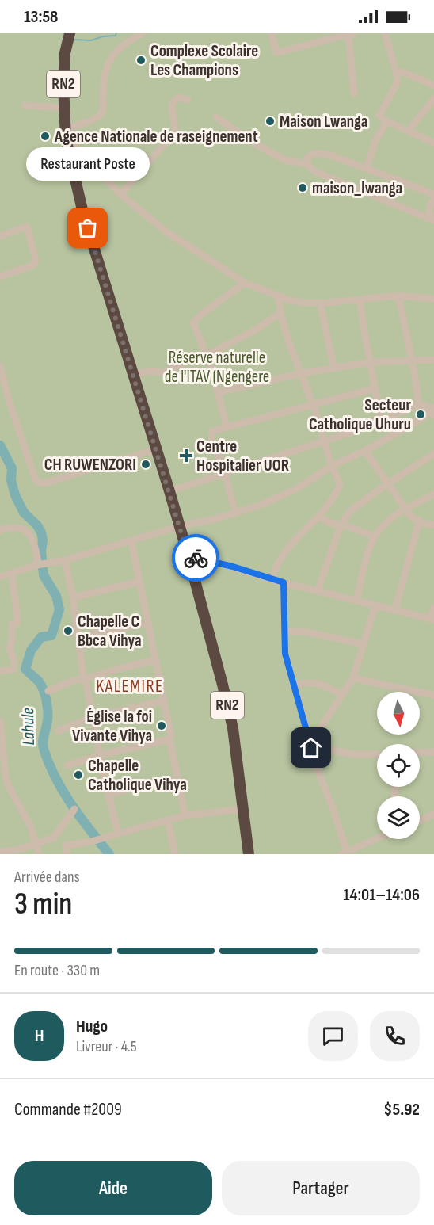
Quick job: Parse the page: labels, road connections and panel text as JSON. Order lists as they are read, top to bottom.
{
  "streets": {
    "highway": ["RN2"]
  },
  "districts": ["KALEMIRE"],
  "water": ["Lahule"],
  "parks": ["Réserve naturelle de l'ITAV (Ngengere"],
  "places": {
    "other": [
      "Complexe Scolaire Les Champions",
      "Maison Lwanga",
      "Agence Nationale de raseignement",
      "maison_lwanga",
      "Restaurant Poste",
      "Secteur Catholique Uhuru",
      "CH RUWENZORI",
      "Chapelle C Bbca Vihya",
      "Église la foi Vivante Vihya",
      "Chapelle Catholique Vihya"
    ],
    "health": ["Centre Hospitalier UOR"]
  },
  "north": "bottom",
  "page": {
    "status": "13:58",
    "bubble": "Restaurant Poste",
    "heading": ["3 min", "Arrivée dans", "14:01–14:06"],
    "panel": [
      "Hugo",
      "Livreur · 4.5",
      "Commande #2009",
      "$5.92"
    ],
    "bar": "En route · 330 m",
    "round": "H",
    "buttons": ["Aide", "Partager"]
  }
}
